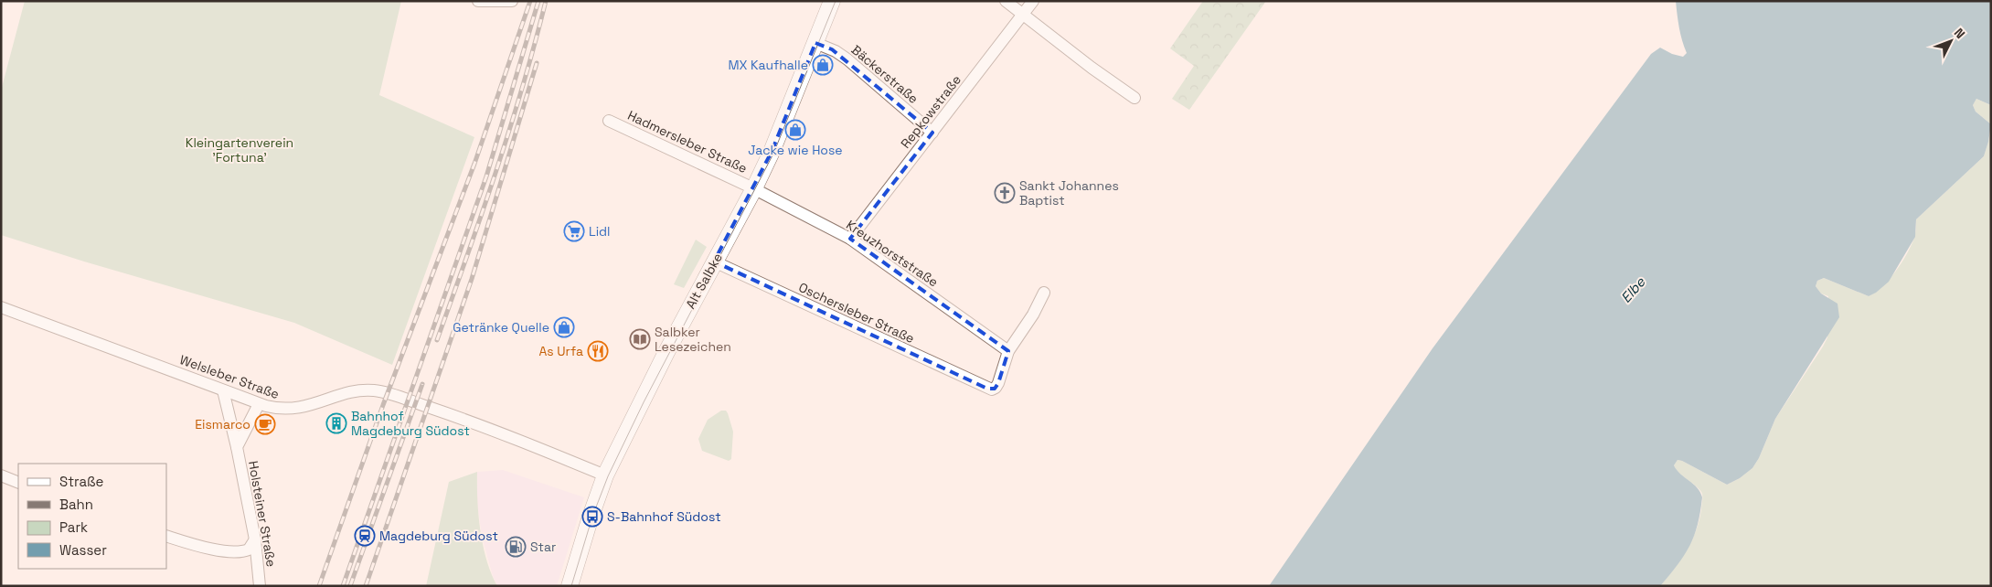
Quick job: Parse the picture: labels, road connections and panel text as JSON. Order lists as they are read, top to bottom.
{
  "streets": {
    "main road": ["Alt Salbke"],
    "street": [
      "Bäckerstraße",
      "Repkowstraße",
      "Hadmersleber Straße",
      "Kreuzhorststraße",
      "Oschersleber Straße",
      "Welsleber Straße",
      "Holsteiner Straße"
    ]
  },
  "crossings": [
    ["Bäckerstraße", "Repkowstraße"],
    ["Bäckerstraße", "Alt Salbke"],
    ["Repkowstraße", "Kreuzhorststraße"],
    ["Hadmersleber Straße", "Kreuzhorststraße"],
    ["Hadmersleber Straße", "Alt Salbke"],
    ["Kreuzhorststraße", "Alt Salbke"],
    ["Kreuzhorststraße", "Oschersleber Straße"],
    ["Alt Salbke", "Oschersleber Straße"],
    ["Alt Salbke", "Welsleber Straße"],
    ["Welsleber Straße", "Holsteiner Straße"]
  ],
  "water": ["Elbe"],
  "parks": ["Kleingartenverein 'Fortuna'"],
  "places": {
    "shop": ["MX Kaufhalle", "Jacke wie Hose", "Getränke Quelle"],
    "church": ["Sankt Johannes Baptist"],
    "supermarket": ["Lidl"],
    "library": ["Salbker Lesezeichen"],
    "restaurant": ["As Urfa"],
    "building": ["Bahnhof Magdeburg Südost"],
    "cafe": ["Eismarco"],
    "bus stop": ["S-Bahnhof Südost"],
    "station": ["Magdeburg Südost"],
    "fuel station": ["Star"]
  },
  "legend": [
    "Straße",
    "Bahn",
    "Park",
    "Wasser"
  ],
  "north": "top right"
}
